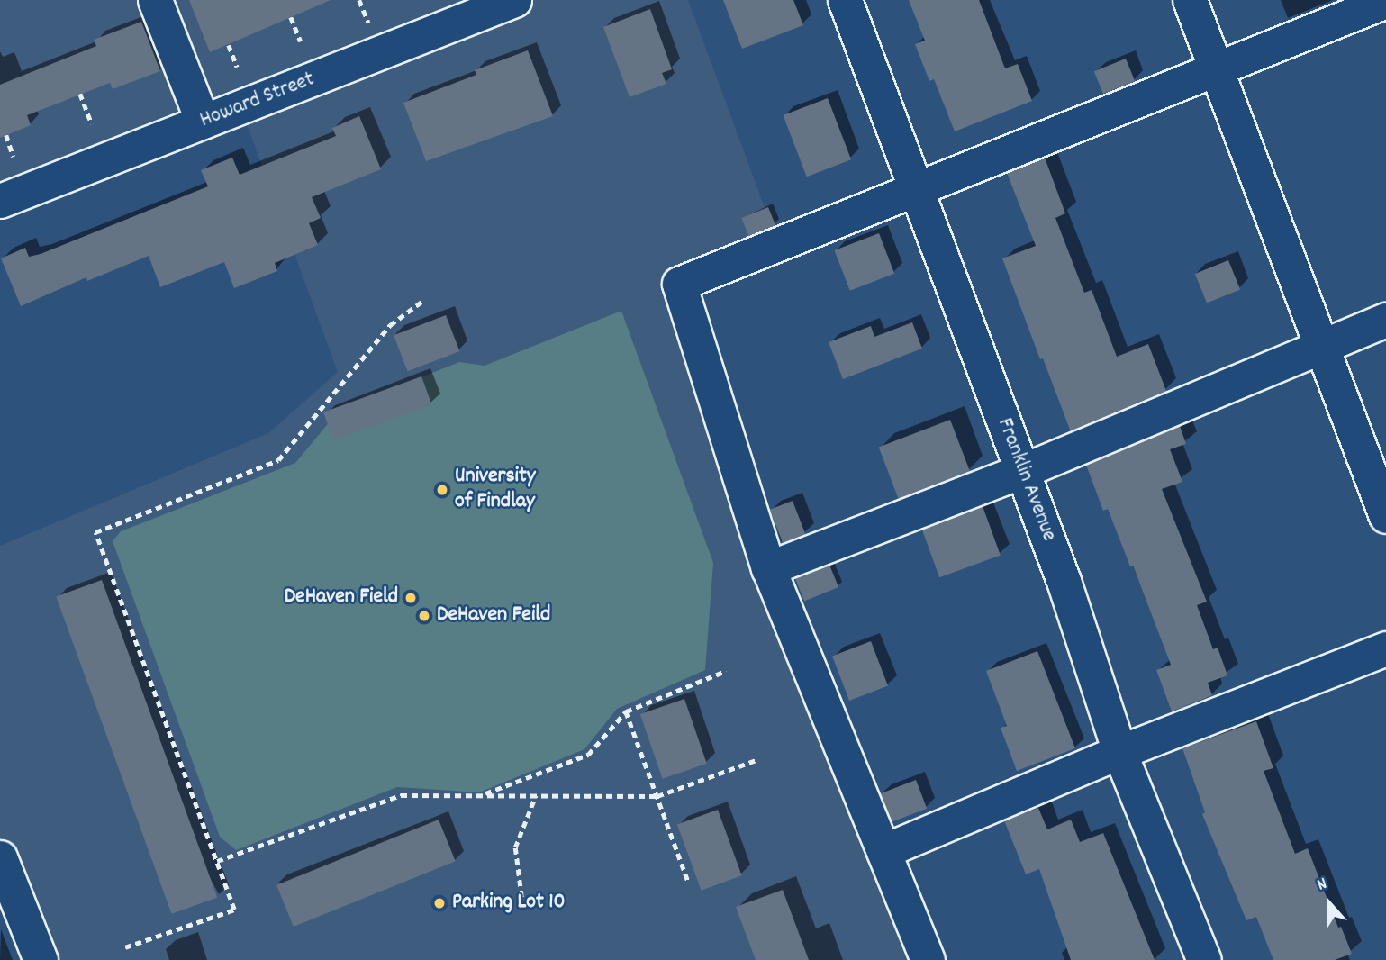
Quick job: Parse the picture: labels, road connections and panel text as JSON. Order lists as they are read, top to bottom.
{
  "streets": {
    "street": ["Howard Street", "Franklin Avenue"]
  },
  "places": [
    "University of Findlay",
    "DeHaven Field",
    "DeHaven Feild",
    "Parking Lot 10"
  ],
  "north": "top"
}
